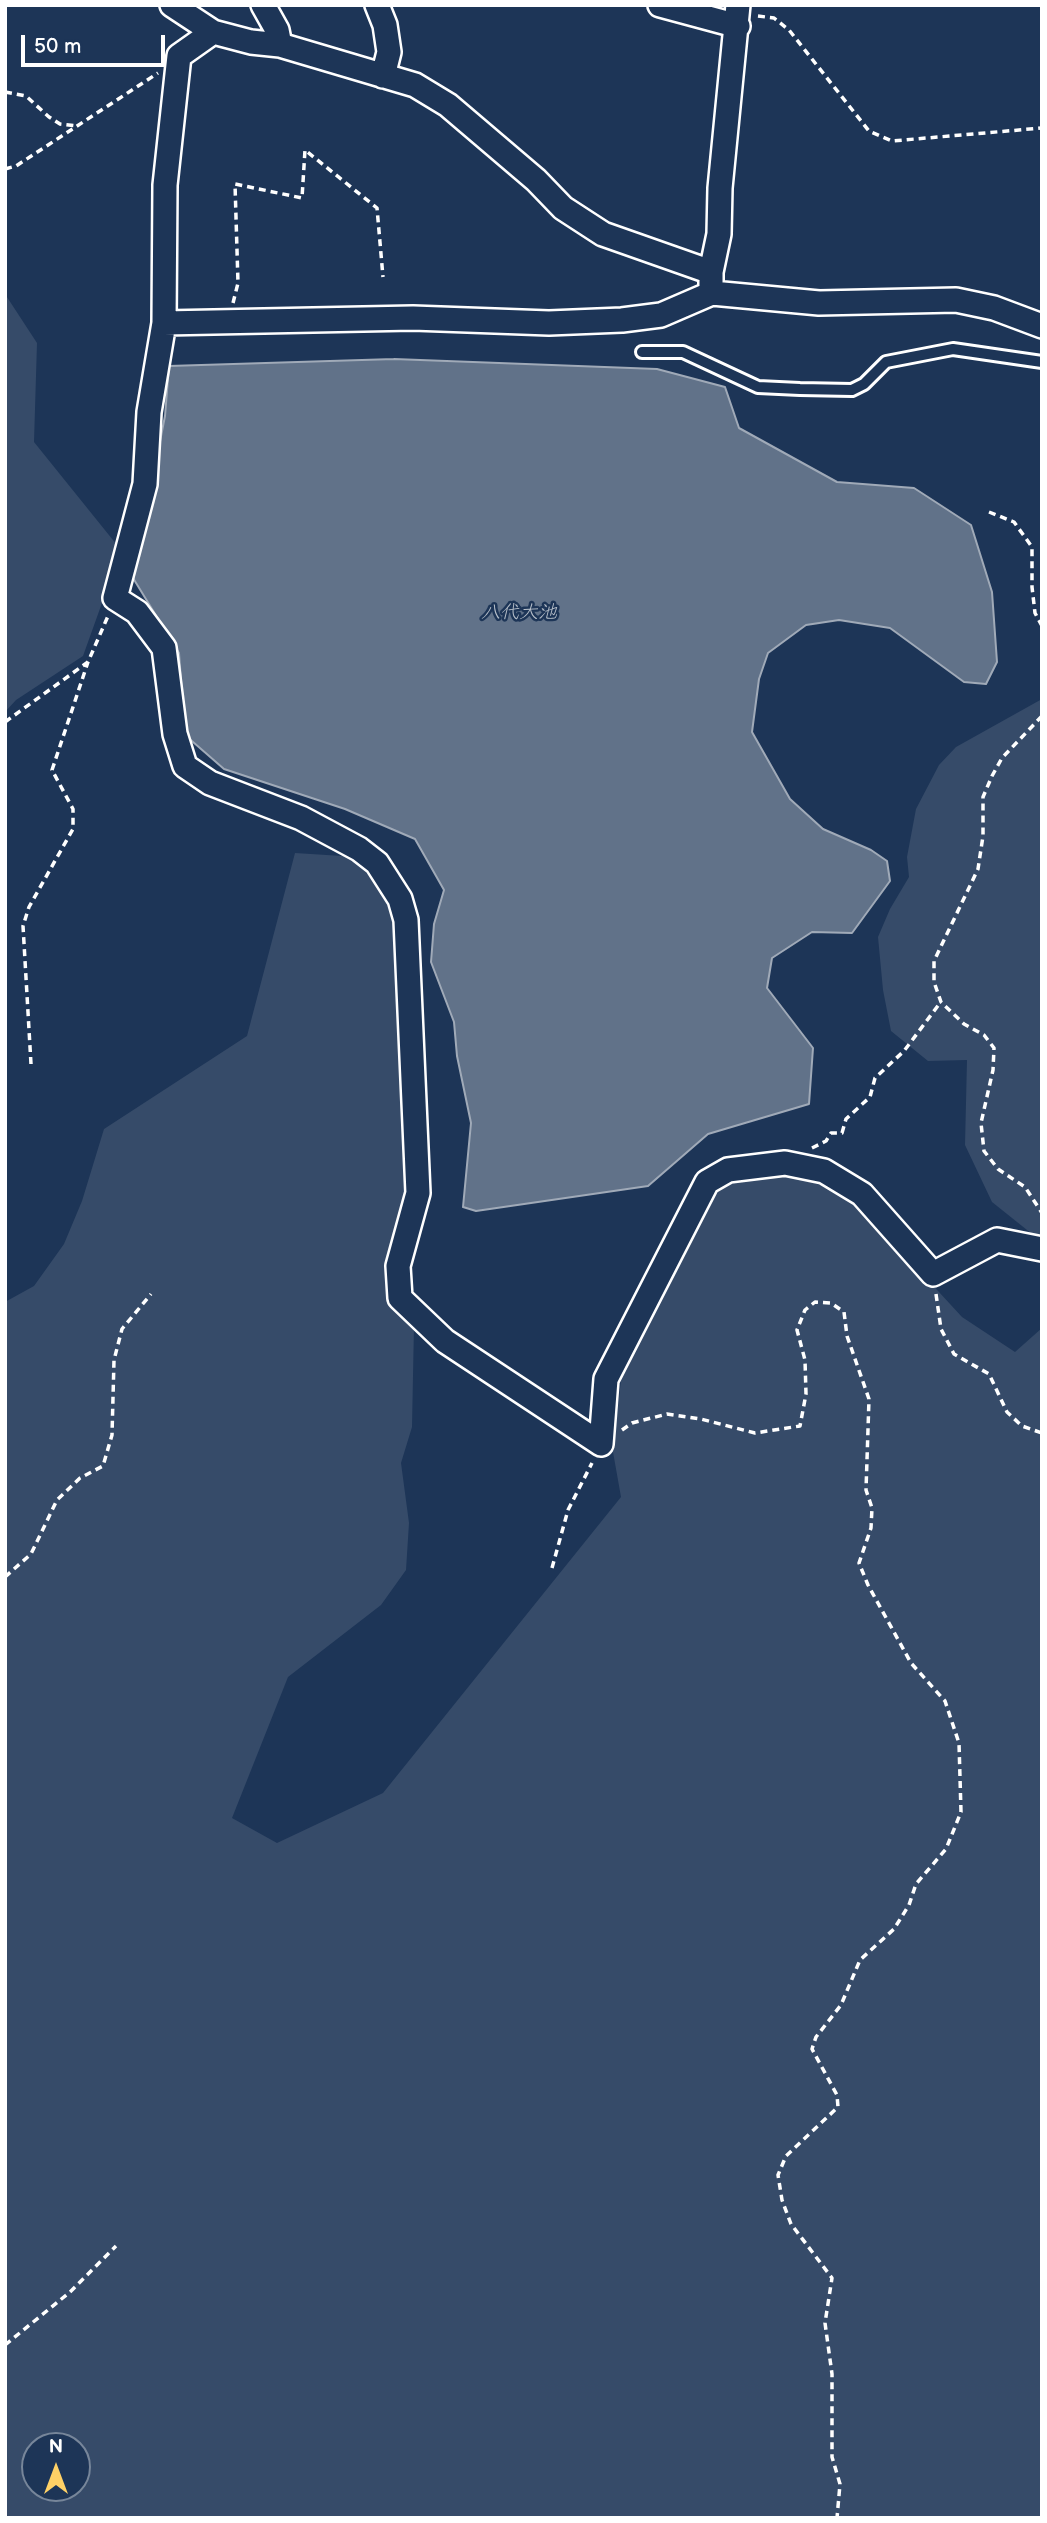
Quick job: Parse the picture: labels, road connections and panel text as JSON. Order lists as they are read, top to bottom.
{
  "water": ["八代大池"],
  "scale_bar": "50 m",
  "north": "top"
}
